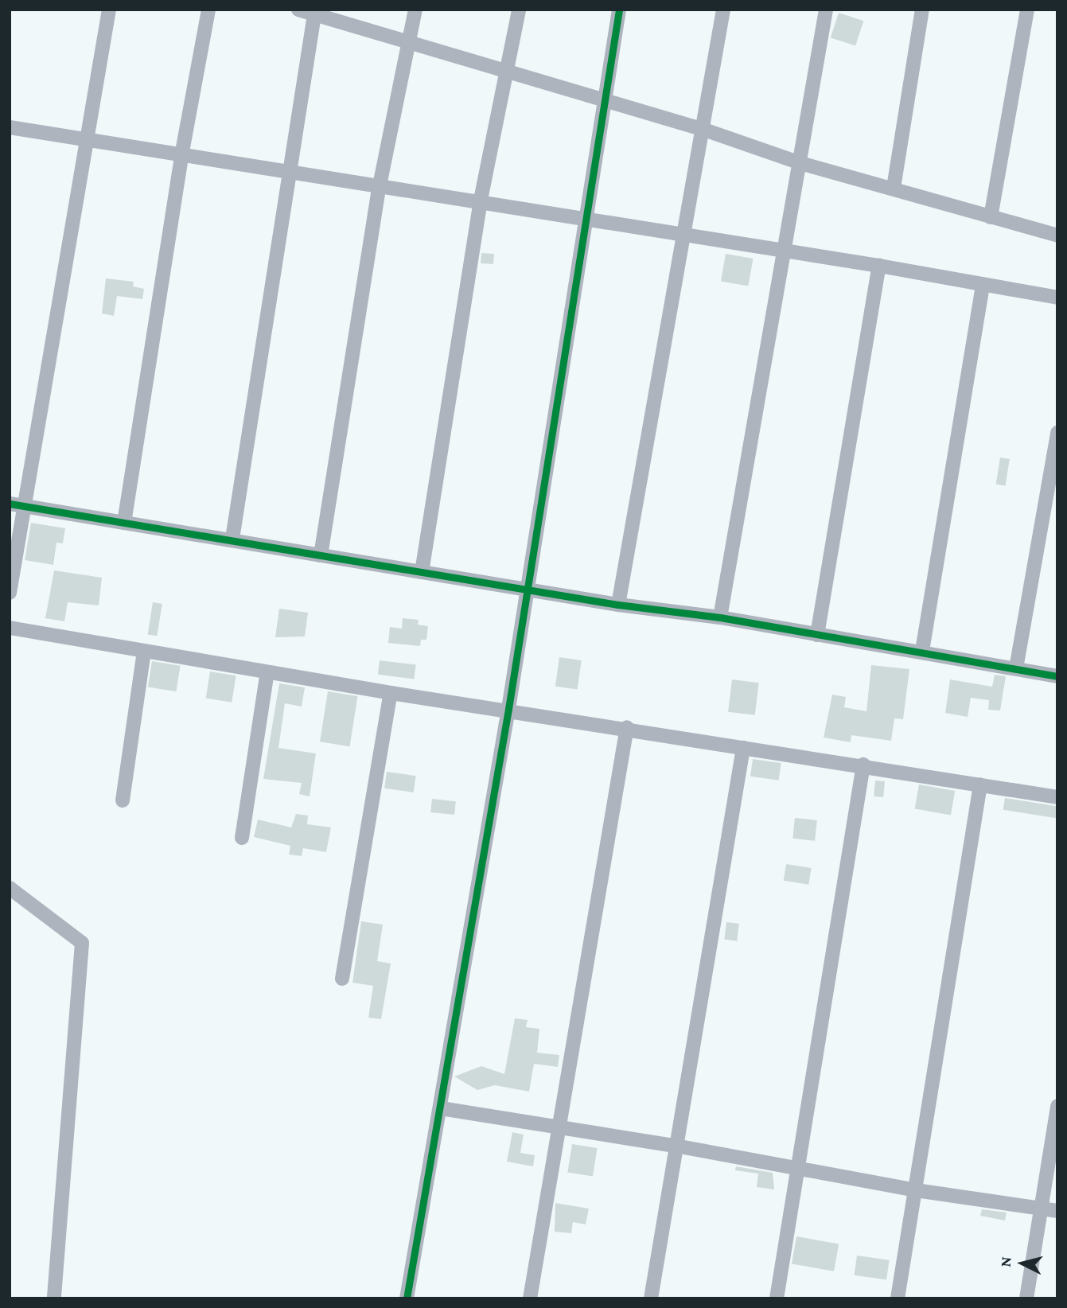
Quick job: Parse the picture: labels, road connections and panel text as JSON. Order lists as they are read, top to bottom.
{
  "north": "left"
}
